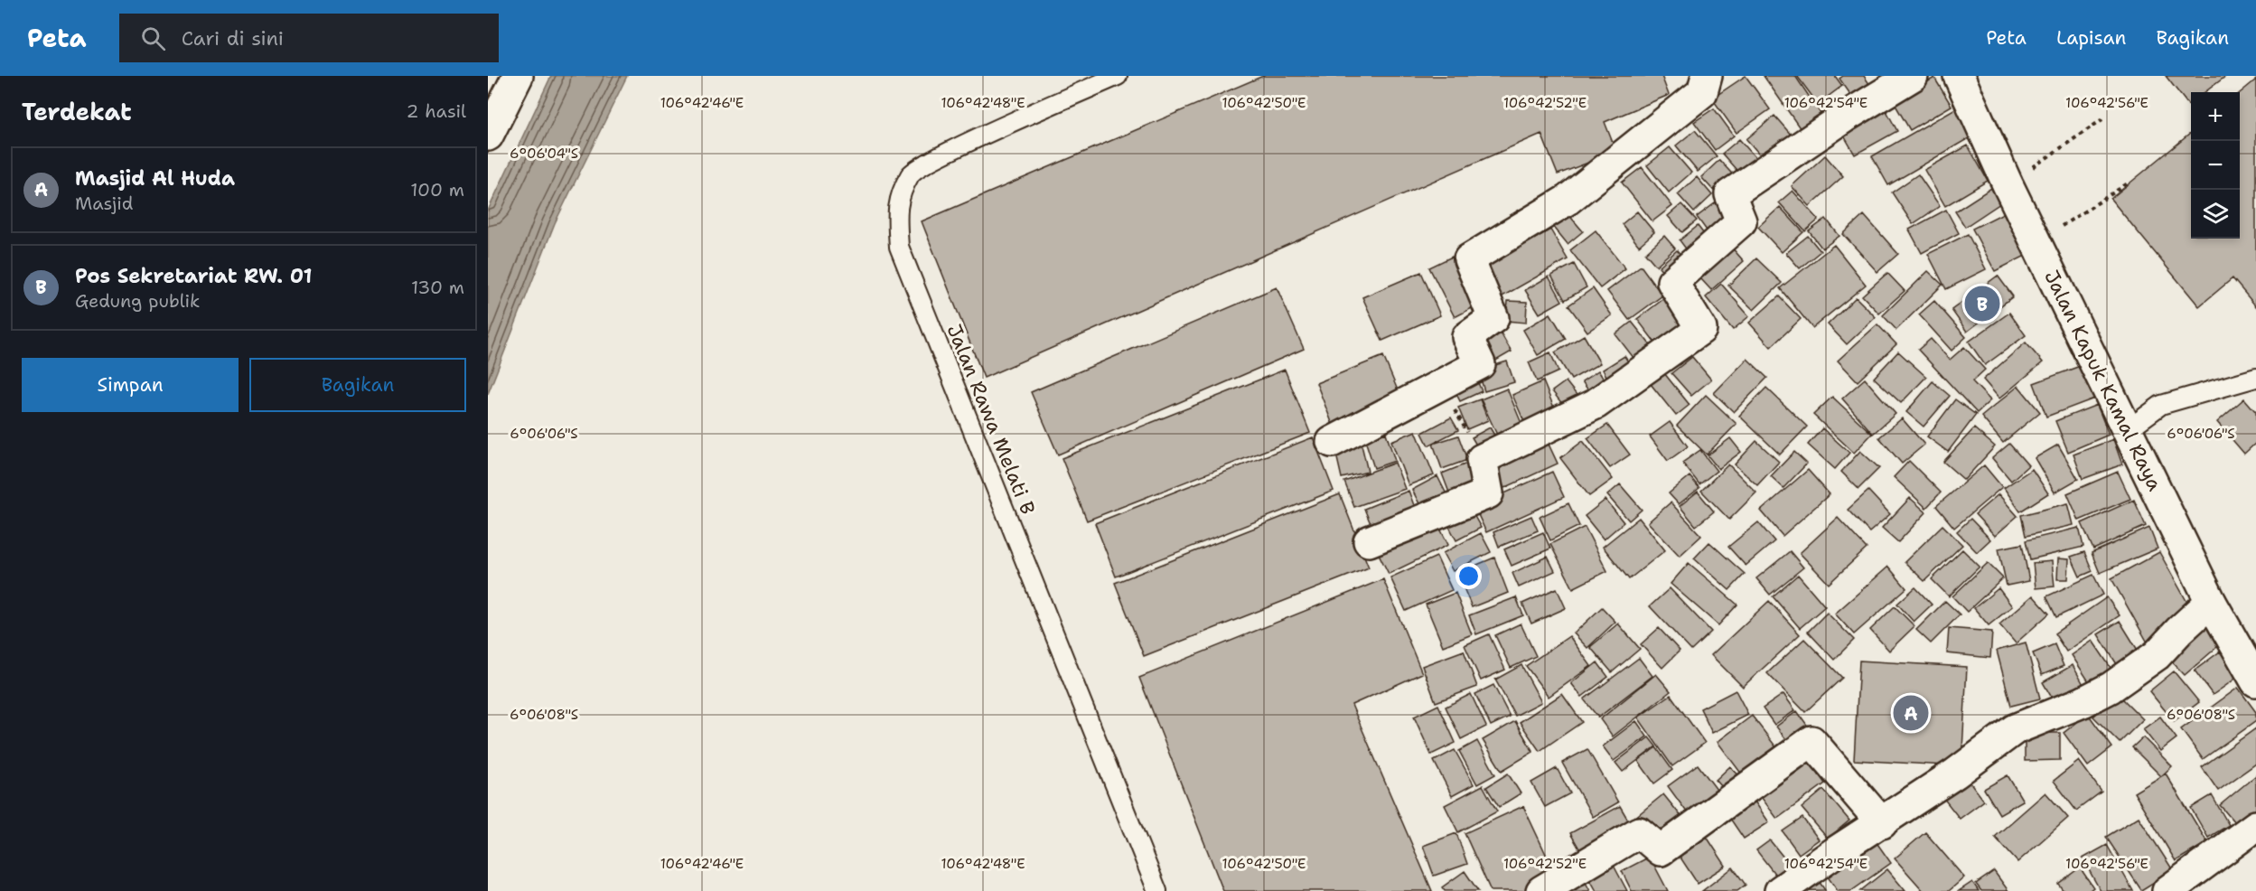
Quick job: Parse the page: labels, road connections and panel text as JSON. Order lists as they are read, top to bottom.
{
  "streets": {
    "street": ["Jalan Kapuk Kamal Raya"],
    "lane": ["Jalan Rawa Melati B"]
  },
  "page": {
    "header": "Peta",
    "search": "Cari di sini",
    "nav": ["Peta", "Lapisan", "Bagikan"],
    "heading": ["Terdekat", "2 hasil"],
    "map_buttons": ["+", "−"],
    "list": [
      {
        "mark": "A",
        "name": "Masjid Al Huda",
        "note": "Masjid",
        "value": "100 m"
      },
      {
        "mark": "B",
        "name": "Pos Sekretariat RW. 01",
        "note": "Gedung publik",
        "value": "130 m"
      }
    ],
    "pins": ["B", "A"],
    "buttons": ["Simpan", "Bagikan"]
  },
  "coordinates": [
    "106°42'46\"E",
    "106°42'48\"E",
    "106°42'50\"E",
    "106°42'52\"E",
    "106°42'54\"E",
    "106°42'56\"E",
    "6°06'04\"S",
    "6°06'06\"S",
    "6°06'08\"S"
  ]
}
